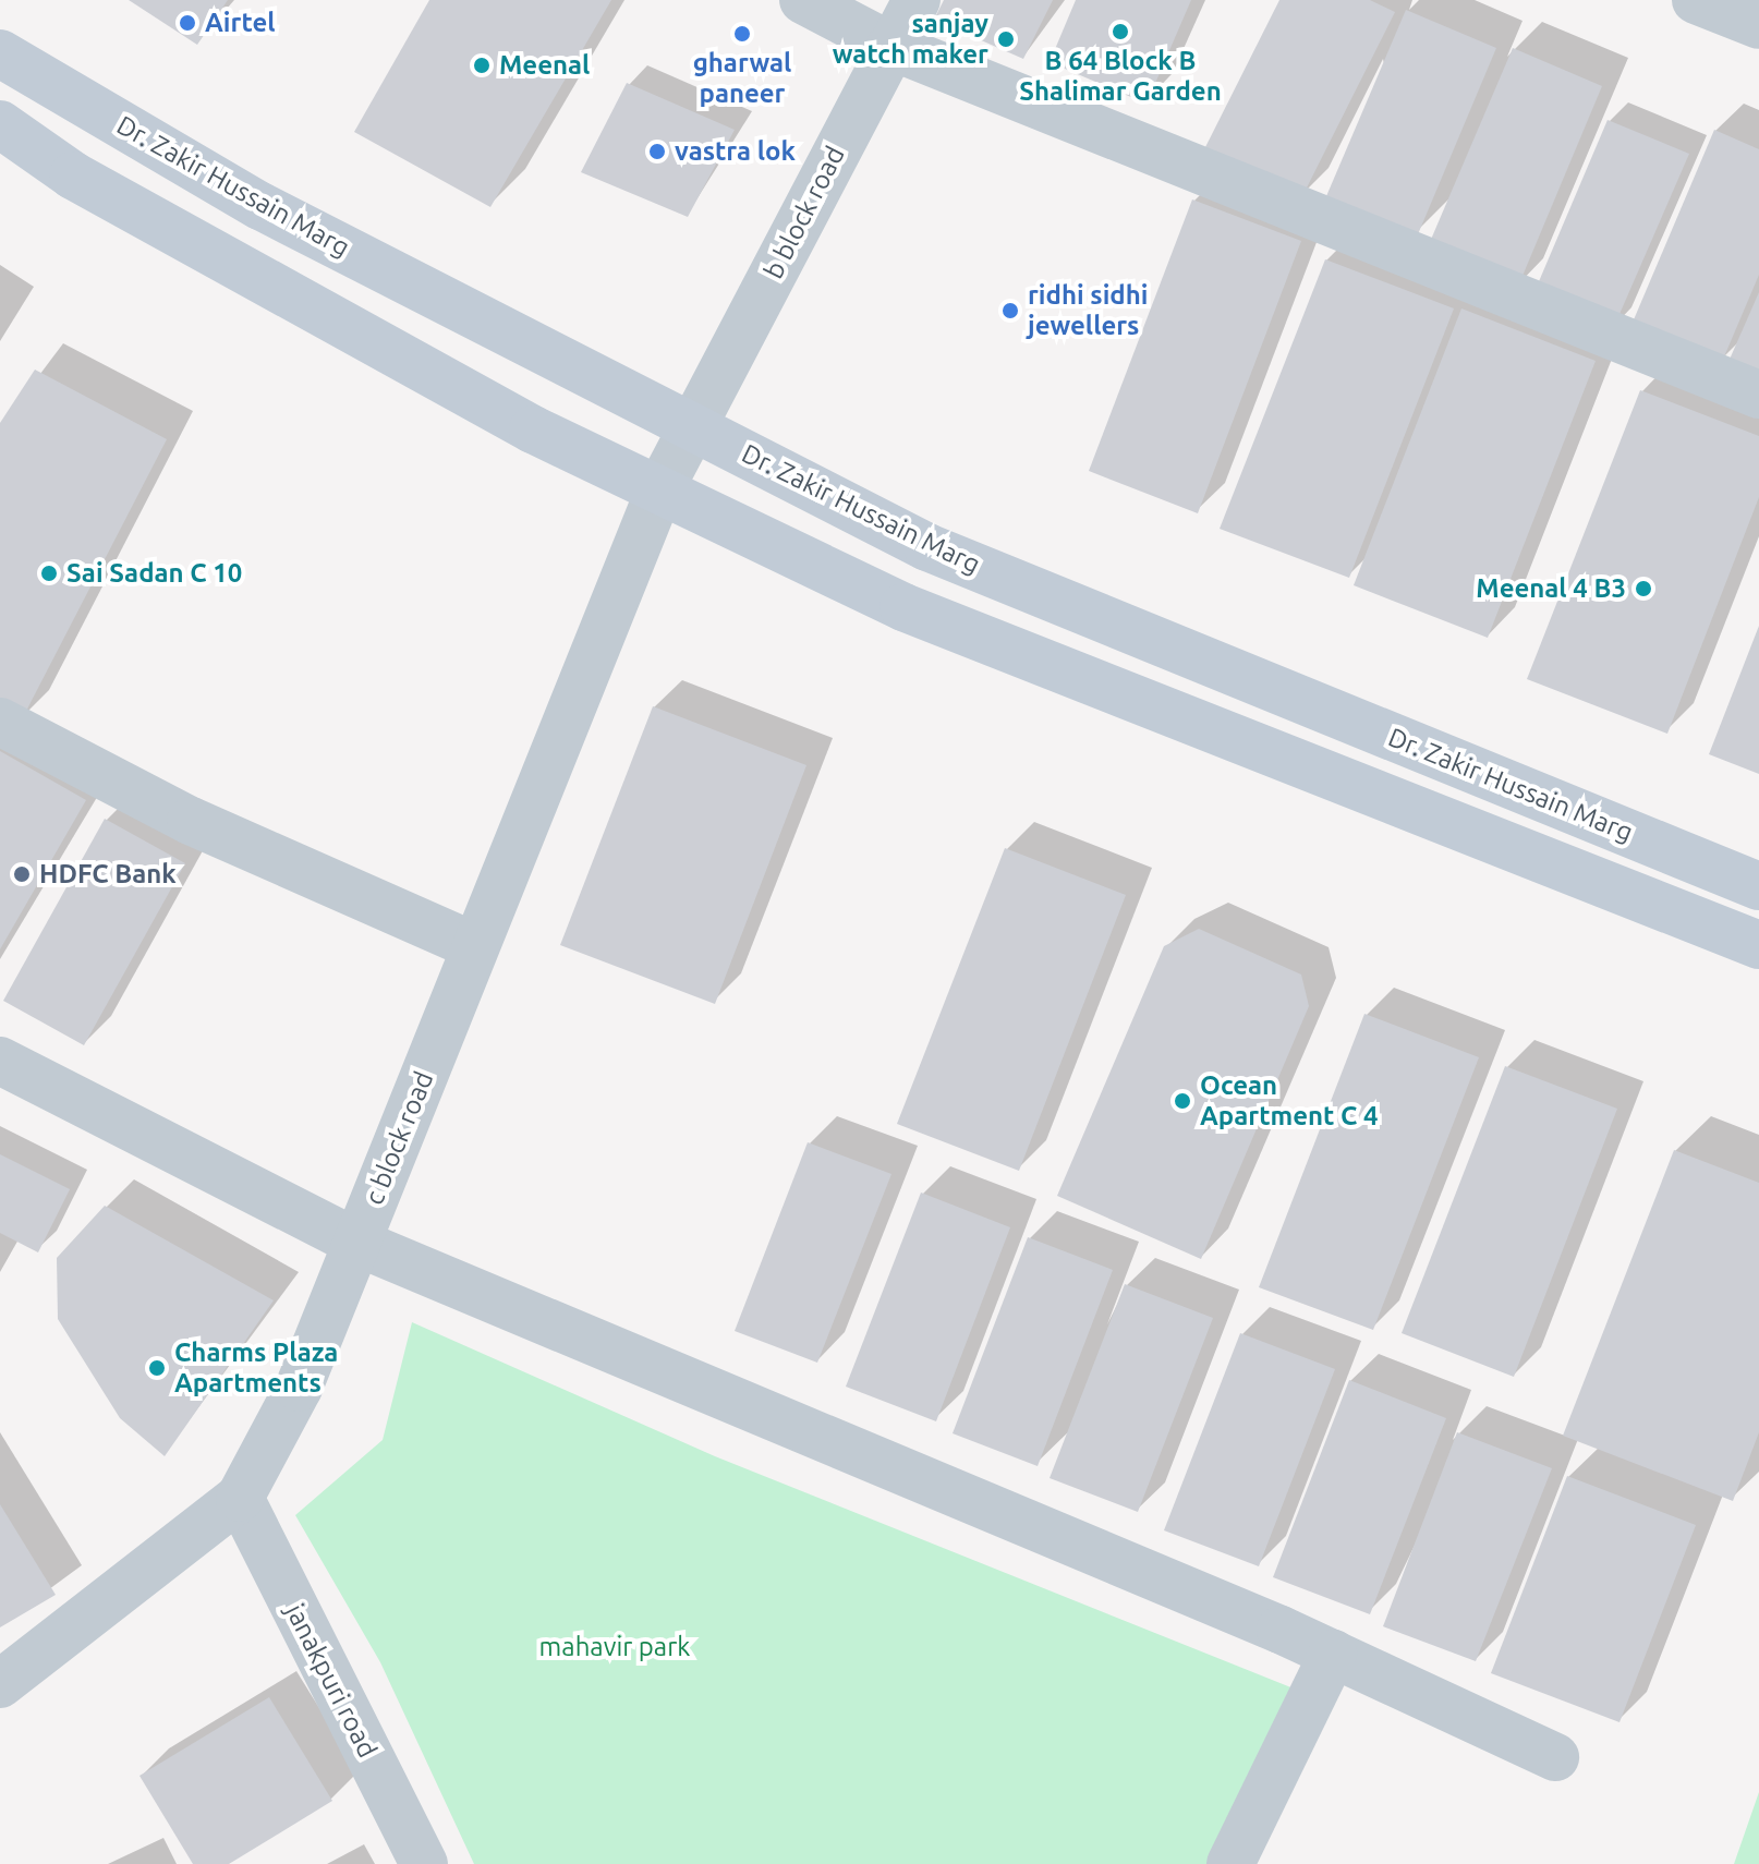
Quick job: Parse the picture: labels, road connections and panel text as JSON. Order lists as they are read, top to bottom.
{
  "streets": {
    "street": [
      "Dr. Zakir Hussain Marg",
      "b block road",
      "c block road",
      "janakpuri road"
    ]
  },
  "crossings": [
    ["Dr. Zakir Hussain Marg", "b block road"],
    ["b block road", "c block road"],
    ["c block road", "janakpuri road"]
  ],
  "parks": ["mahavir park"],
  "places": [
    "Airtel",
    "B 64 Block B Shalimar Garden",
    "gharwal paneer",
    "sanjay watch maker",
    "Meenal",
    "vastra lok",
    "ridhi sidhi jewellers",
    "Sai Sadan C 10",
    "Meenal 4 B3",
    "HDFC Bank",
    "Ocean Apartment C 4",
    "Charms Plaza Apartments"
  ]
}
